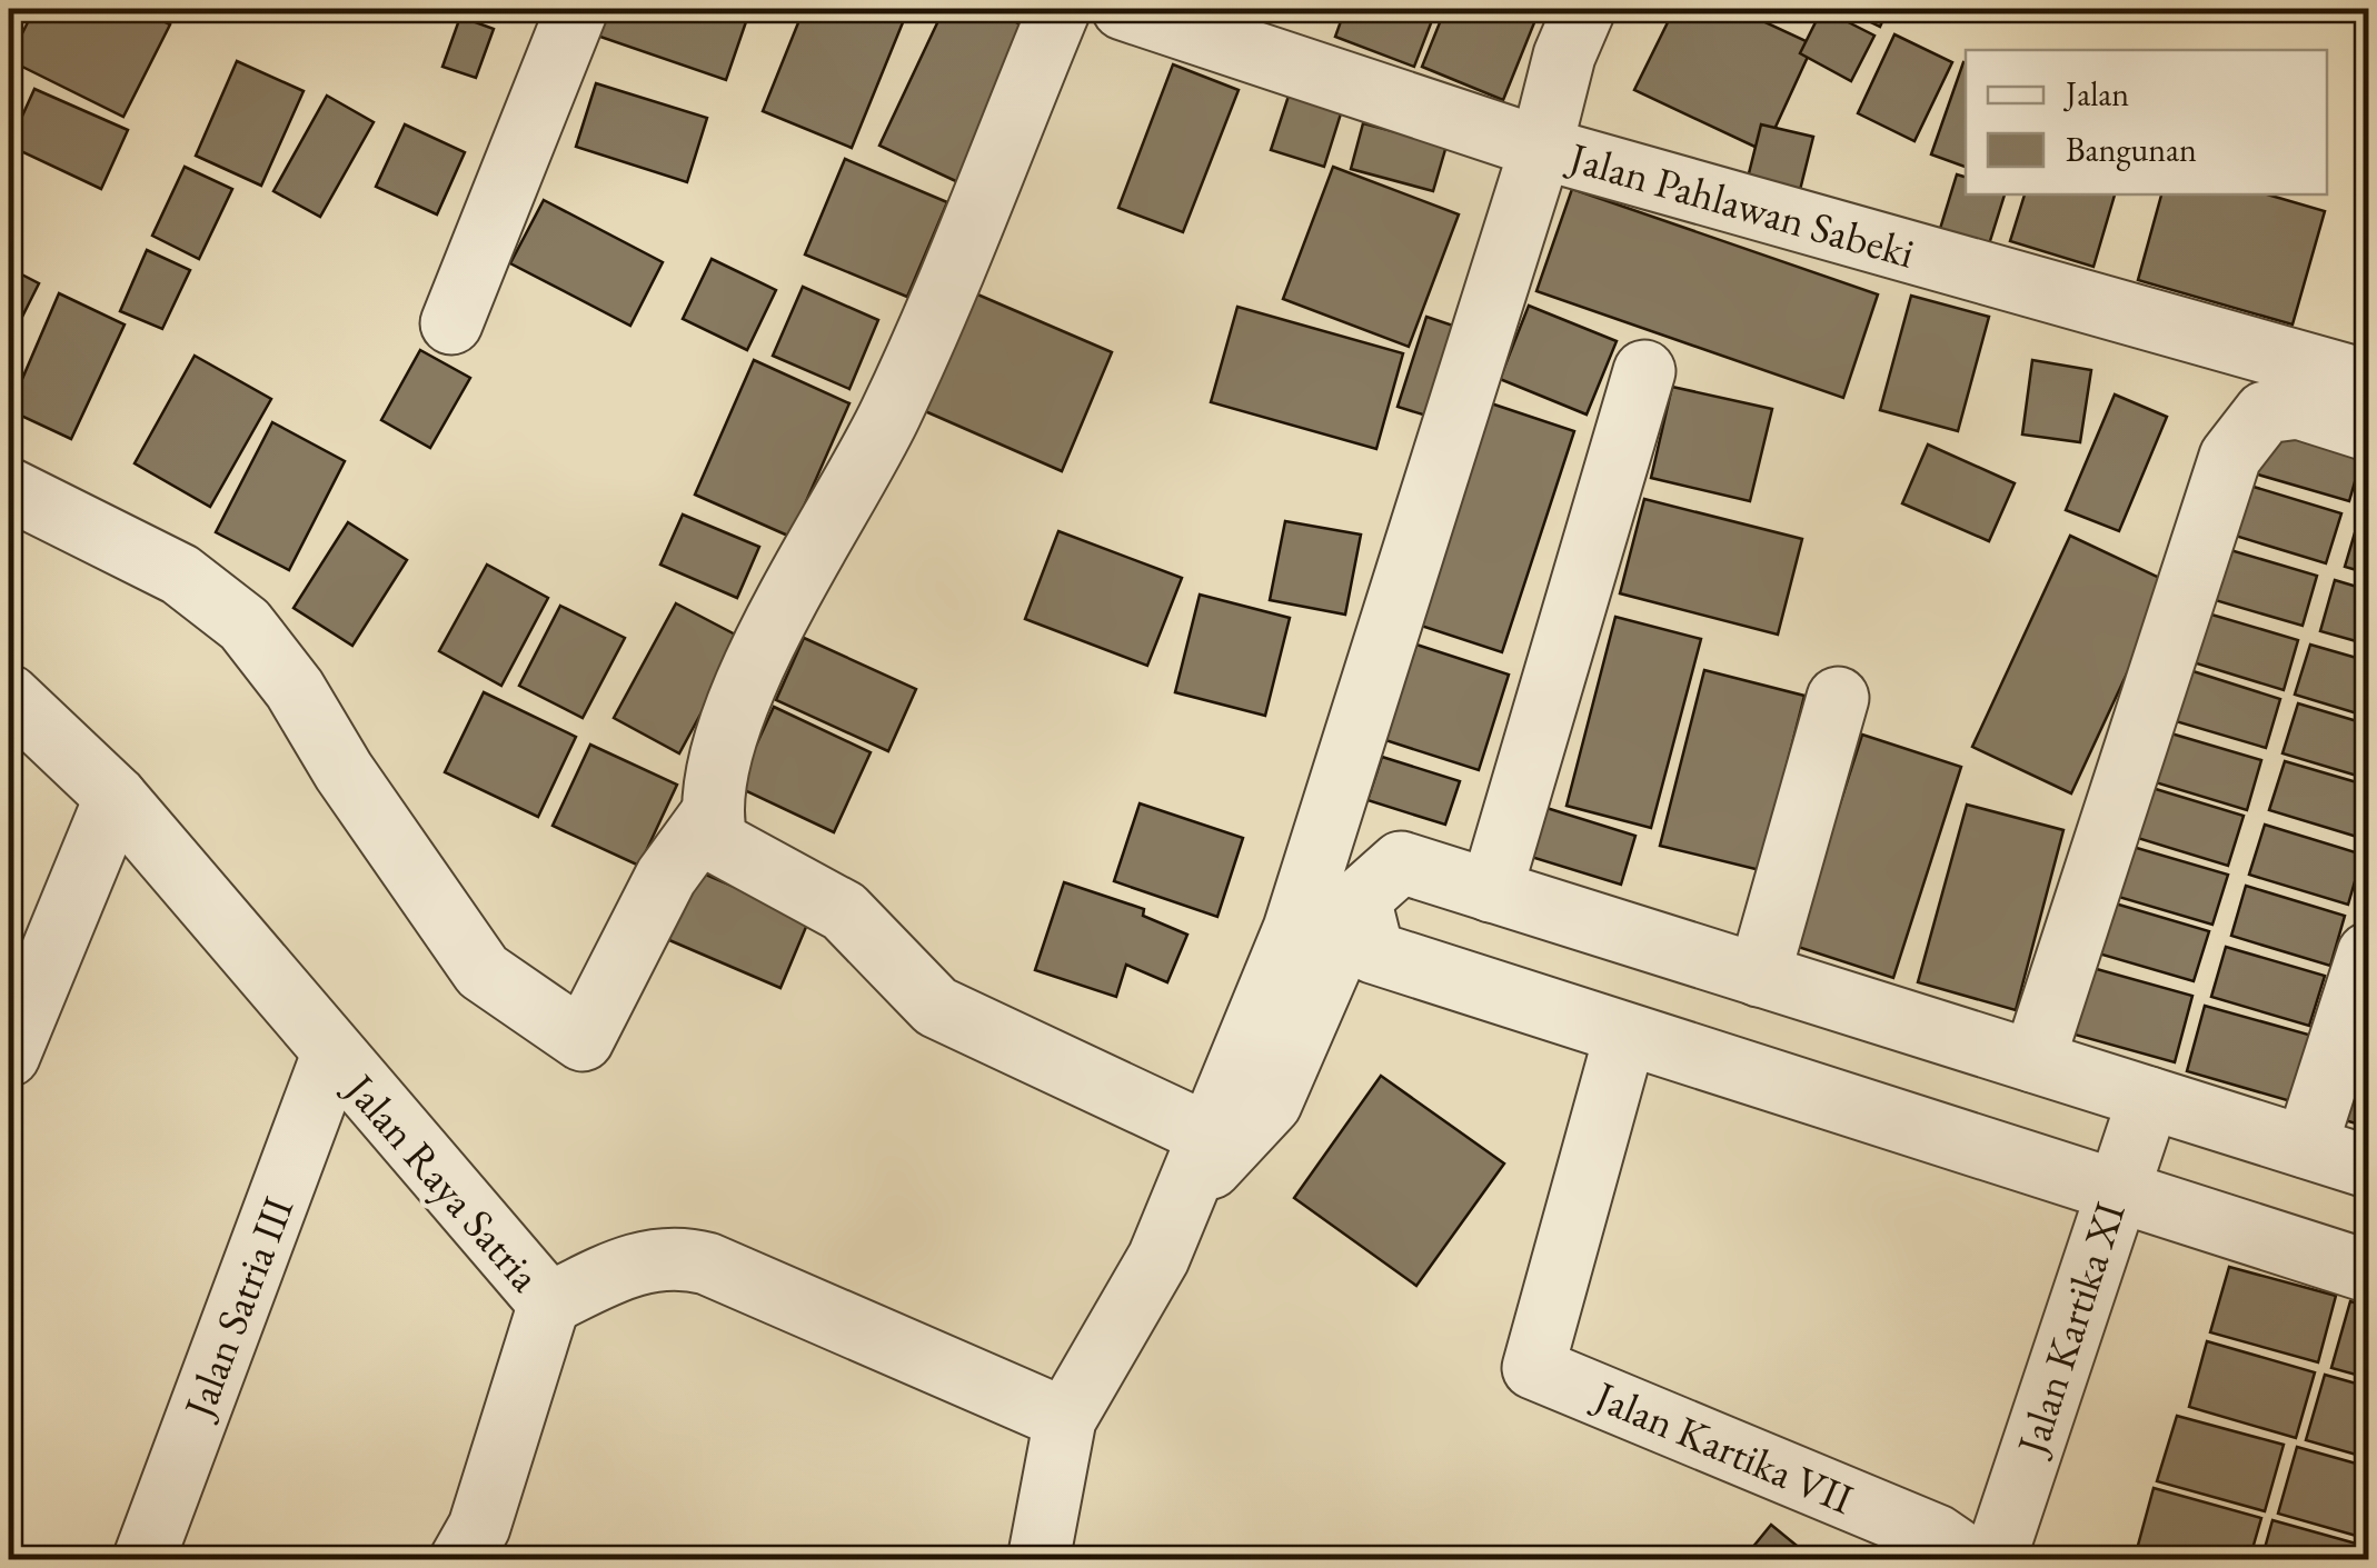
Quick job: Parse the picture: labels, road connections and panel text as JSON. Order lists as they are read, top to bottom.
{
  "streets": {
    "street": [
      "Jalan Pahlawan Sabeki",
      "Jalan Raya Satria",
      "Jalan Satria III",
      "Jalan Kartika XI",
      "Jalan Kartika VII"
    ]
  },
  "crossings": [
    ["Jalan Raya Satria", "Jalan Satria III"]
  ],
  "legend": ["Jalan", "Bangunan"]
}
